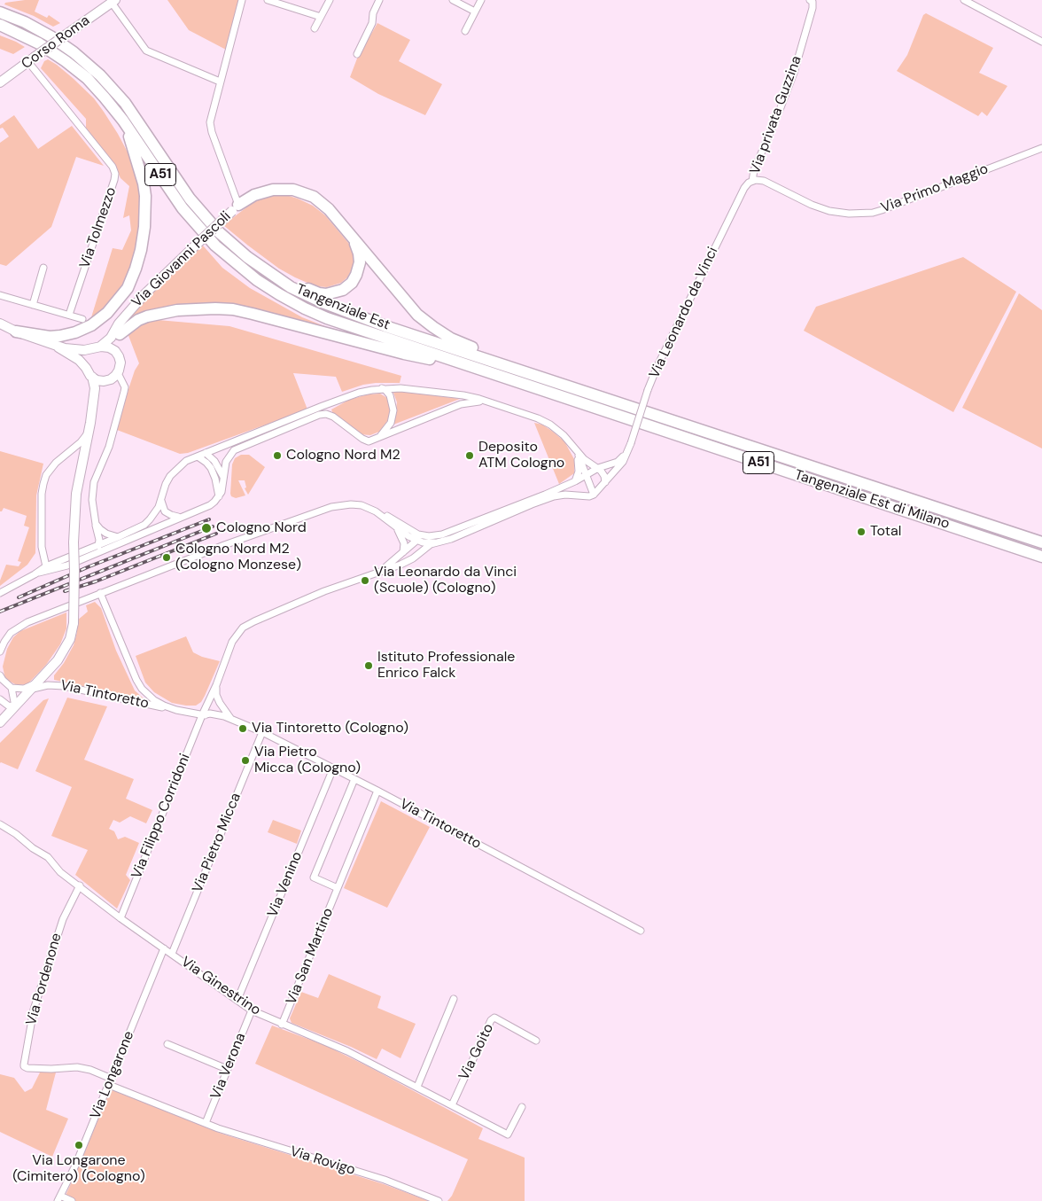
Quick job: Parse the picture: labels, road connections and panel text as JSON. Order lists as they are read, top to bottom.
{
  "streets": {
    "highway": ["A51", "Tangenziale Est", "Tangenziale Est di Milano"],
    "street": [
      "Corso Roma",
      "Via privata Guzzina",
      "Via Primo Maggio",
      "Via Tolmezzo",
      "Via Giovanni Pascoli",
      "Via Leonardo da Vinci",
      "Via Tintoretto",
      "Via Filippo Corridoni",
      "Via Pietro Micca",
      "Via Venino",
      "Via San Martino",
      "Via Pordenone",
      "Via Ginestrino",
      "Via Goito",
      "Via Verona",
      "Via Longarone",
      "Via Rovigo"
    ]
  },
  "crossings": [
    ["Corso Roma", "Via Tolmezzo"],
    ["Via privata Guzzina", "Via Primo Maggio"],
    ["Via privata Guzzina", "Via Leonardo da Vinci"],
    ["Via Primo Maggio", "Via Leonardo da Vinci"],
    ["Tangenziale Est", "Tangenziale Est di Milano"],
    ["Via Leonardo da Vinci", "Via Tintoretto"],
    ["Via Leonardo da Vinci", "Via Filippo Corridoni"],
    ["Via Tintoretto", "Via Filippo Corridoni"],
    ["Via Tintoretto", "Via Pietro Micca"],
    ["Via Tintoretto", "Via Venino"],
    ["Via Tintoretto", "Via San Martino"],
    ["Via Filippo Corridoni", "Via Ginestrino"],
    ["Via Pietro Micca", "Via Ginestrino"],
    ["Via Venino", "Via Ginestrino"],
    ["Via San Martino", "Via Ginestrino"],
    ["Via Pordenone", "Via Ginestrino"],
    ["Via Pordenone", "Via Longarone"],
    ["Via Pordenone", "Via Rovigo"],
    ["Via Ginestrino", "Via Goito"],
    ["Via Ginestrino", "Via Verona"],
    ["Via Ginestrino", "Via Longarone"],
    ["Via Verona", "Via Rovigo"],
    ["Via Longarone", "Via Rovigo"]
  ],
  "places": [
    "Cologno Nord M2",
    "Deposito ATM Cologno",
    "Cologno Nord",
    "Total",
    "Cologno Nord M2 (Cologno Monzese)",
    "Via Leonardo da Vinci (Scuole) (Cologno)",
    "Istituto Professionale Enrico Falck",
    "Via Tintoretto (Cologno)",
    "Via Pietro Micca (Cologno)",
    "Via Longarone (Cimitero) (Cologno)"
  ]
}
